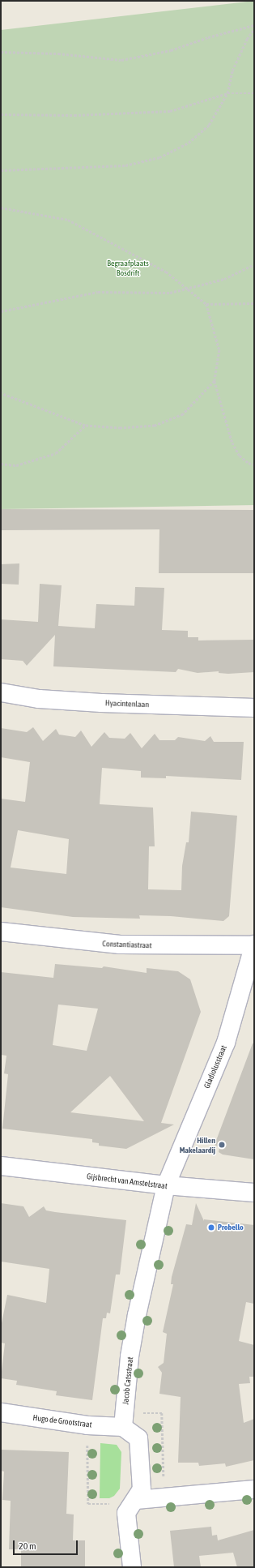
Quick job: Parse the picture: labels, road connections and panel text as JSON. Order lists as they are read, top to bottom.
{
  "streets": {
    "street": [
      "Hyacintenlaan",
      "Constantiastraat",
      "Gladiolusstraat",
      "Gijsbrecht van Amstelstraat",
      "Jacob Catsstraat",
      "Hugo de Grootstraat"
    ]
  },
  "crossings": [
    ["Constantiastraat", "Gladiolusstraat"],
    ["Gladiolusstraat", "Gijsbrecht van Amstelstraat"],
    ["Gladiolusstraat", "Jacob Catsstraat"],
    ["Gijsbrecht van Amstelstraat", "Jacob Catsstraat"],
    ["Jacob Catsstraat", "Hugo de Grootstraat"]
  ],
  "parks": ["Begraafplaats Bosdrift"],
  "places": ["Hillen Makelaardij", "Probello"],
  "scale_bar": "20 m"
}
